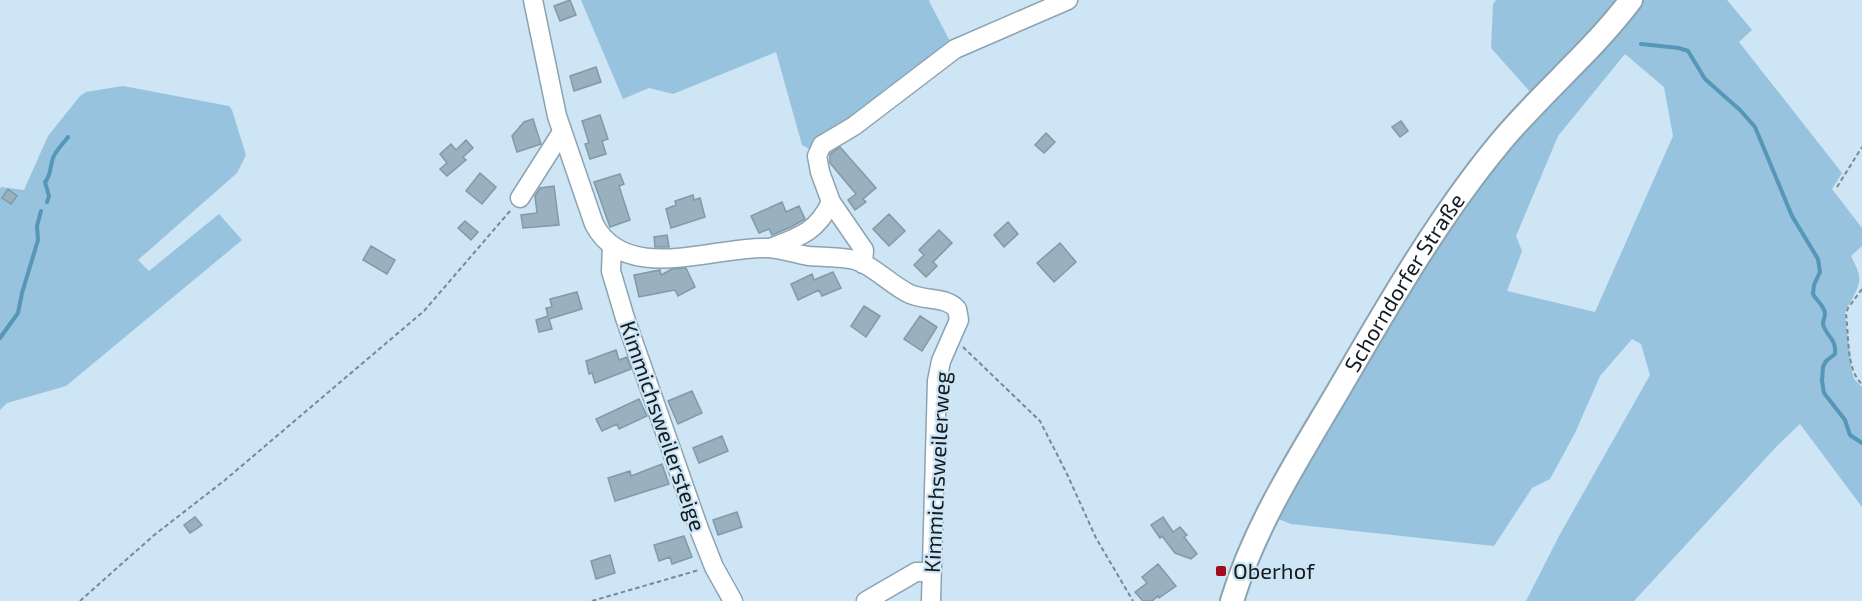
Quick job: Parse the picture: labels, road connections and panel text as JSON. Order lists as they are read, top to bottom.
{
  "streets": {
    "main road": ["Schorndorfer Straße"],
    "street": ["Kimmichsweilersteige", "Kimmichsweilerweg"]
  },
  "crossings": [
    ["Kimmichsweilersteige", "Kimmichsweilerweg"]
  ],
  "places": {
    "transit": ["Oberhof"]
  }
}
